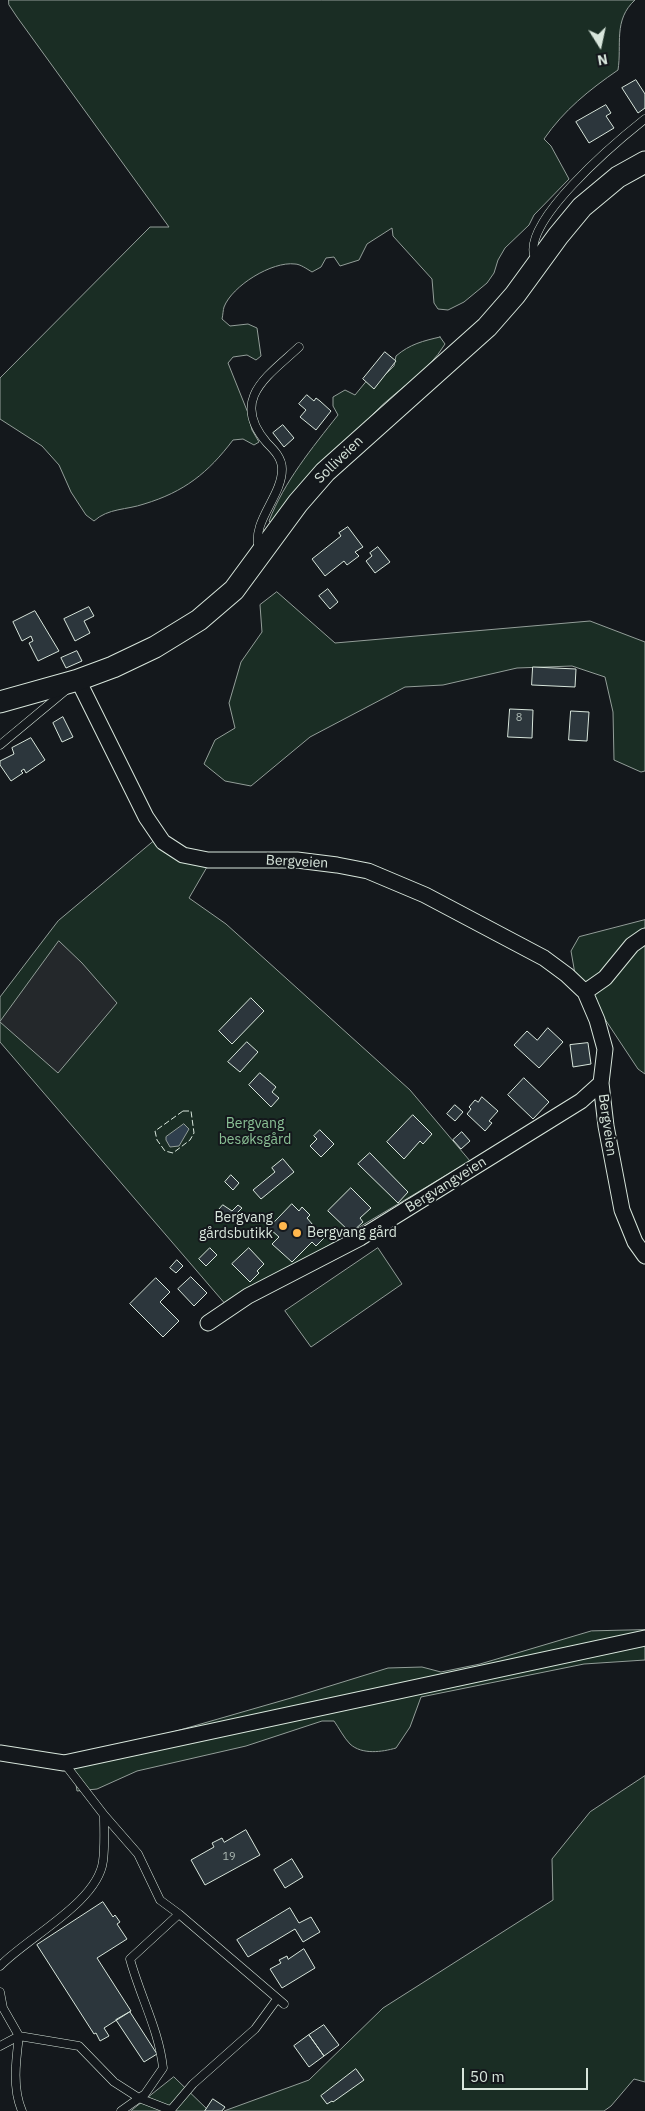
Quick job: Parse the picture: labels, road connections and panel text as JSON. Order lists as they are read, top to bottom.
{
  "streets": {
    "street": ["Solliveien", "Bergveien", "Bergvangveien"]
  },
  "crossings": [
    ["Solliveien", "Bergveien"],
    ["Bergveien", "Bergvangveien"]
  ],
  "parks": ["Bergvang besøksgård"],
  "places": ["Bergvang gårdsbutikk", "Bergvang gård"],
  "house_numbers": ["8", "19"],
  "scale_bar": "50 m",
  "north": "bottom"
}
